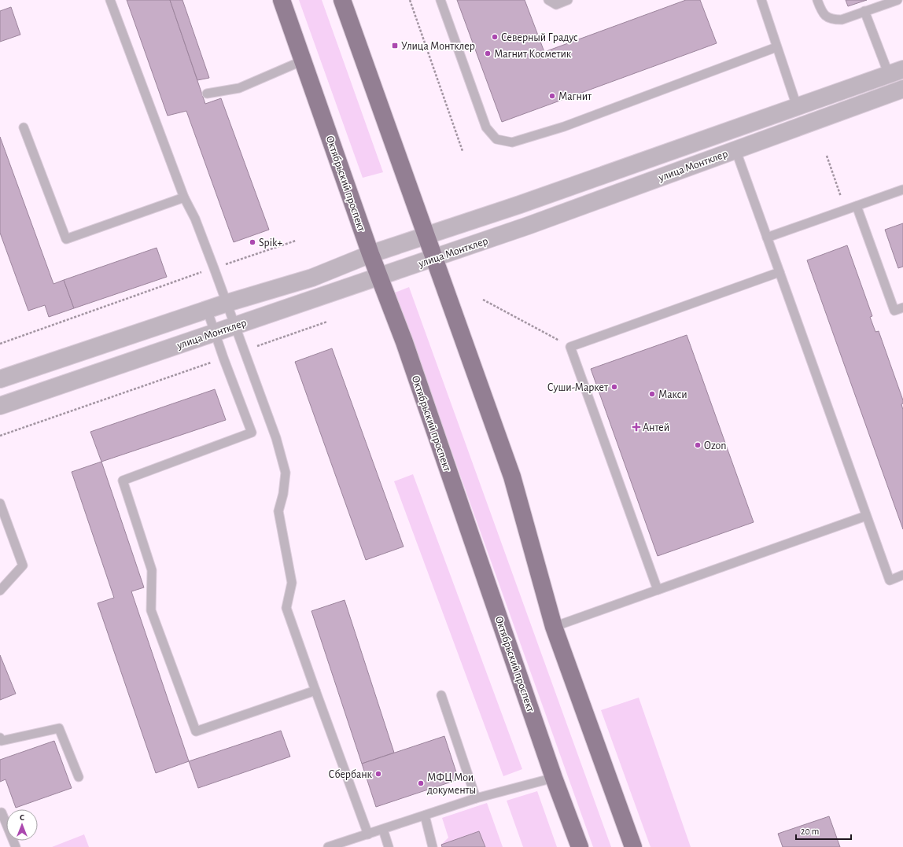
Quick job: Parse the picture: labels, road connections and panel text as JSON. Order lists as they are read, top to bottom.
{
  "streets": {
    "main road": ["Октябрьский проспект"],
    "street": ["улица Монтклер"]
  },
  "crossings": [
    ["улица Монтклер", "Октябрьский проспект"]
  ],
  "places": {
    "other": [
      "Северный Градус",
      "Магнит Косметик",
      "Магнит",
      "Spik+",
      "Суши-Маркет",
      "Макси",
      "Ozon",
      "Сбербанк",
      "МФЦ Мои документы"
    ],
    "transit": ["Улица Монтклер"],
    "health": ["Антей"]
  },
  "scale_bar": "20 m",
  "north": "top"
}
